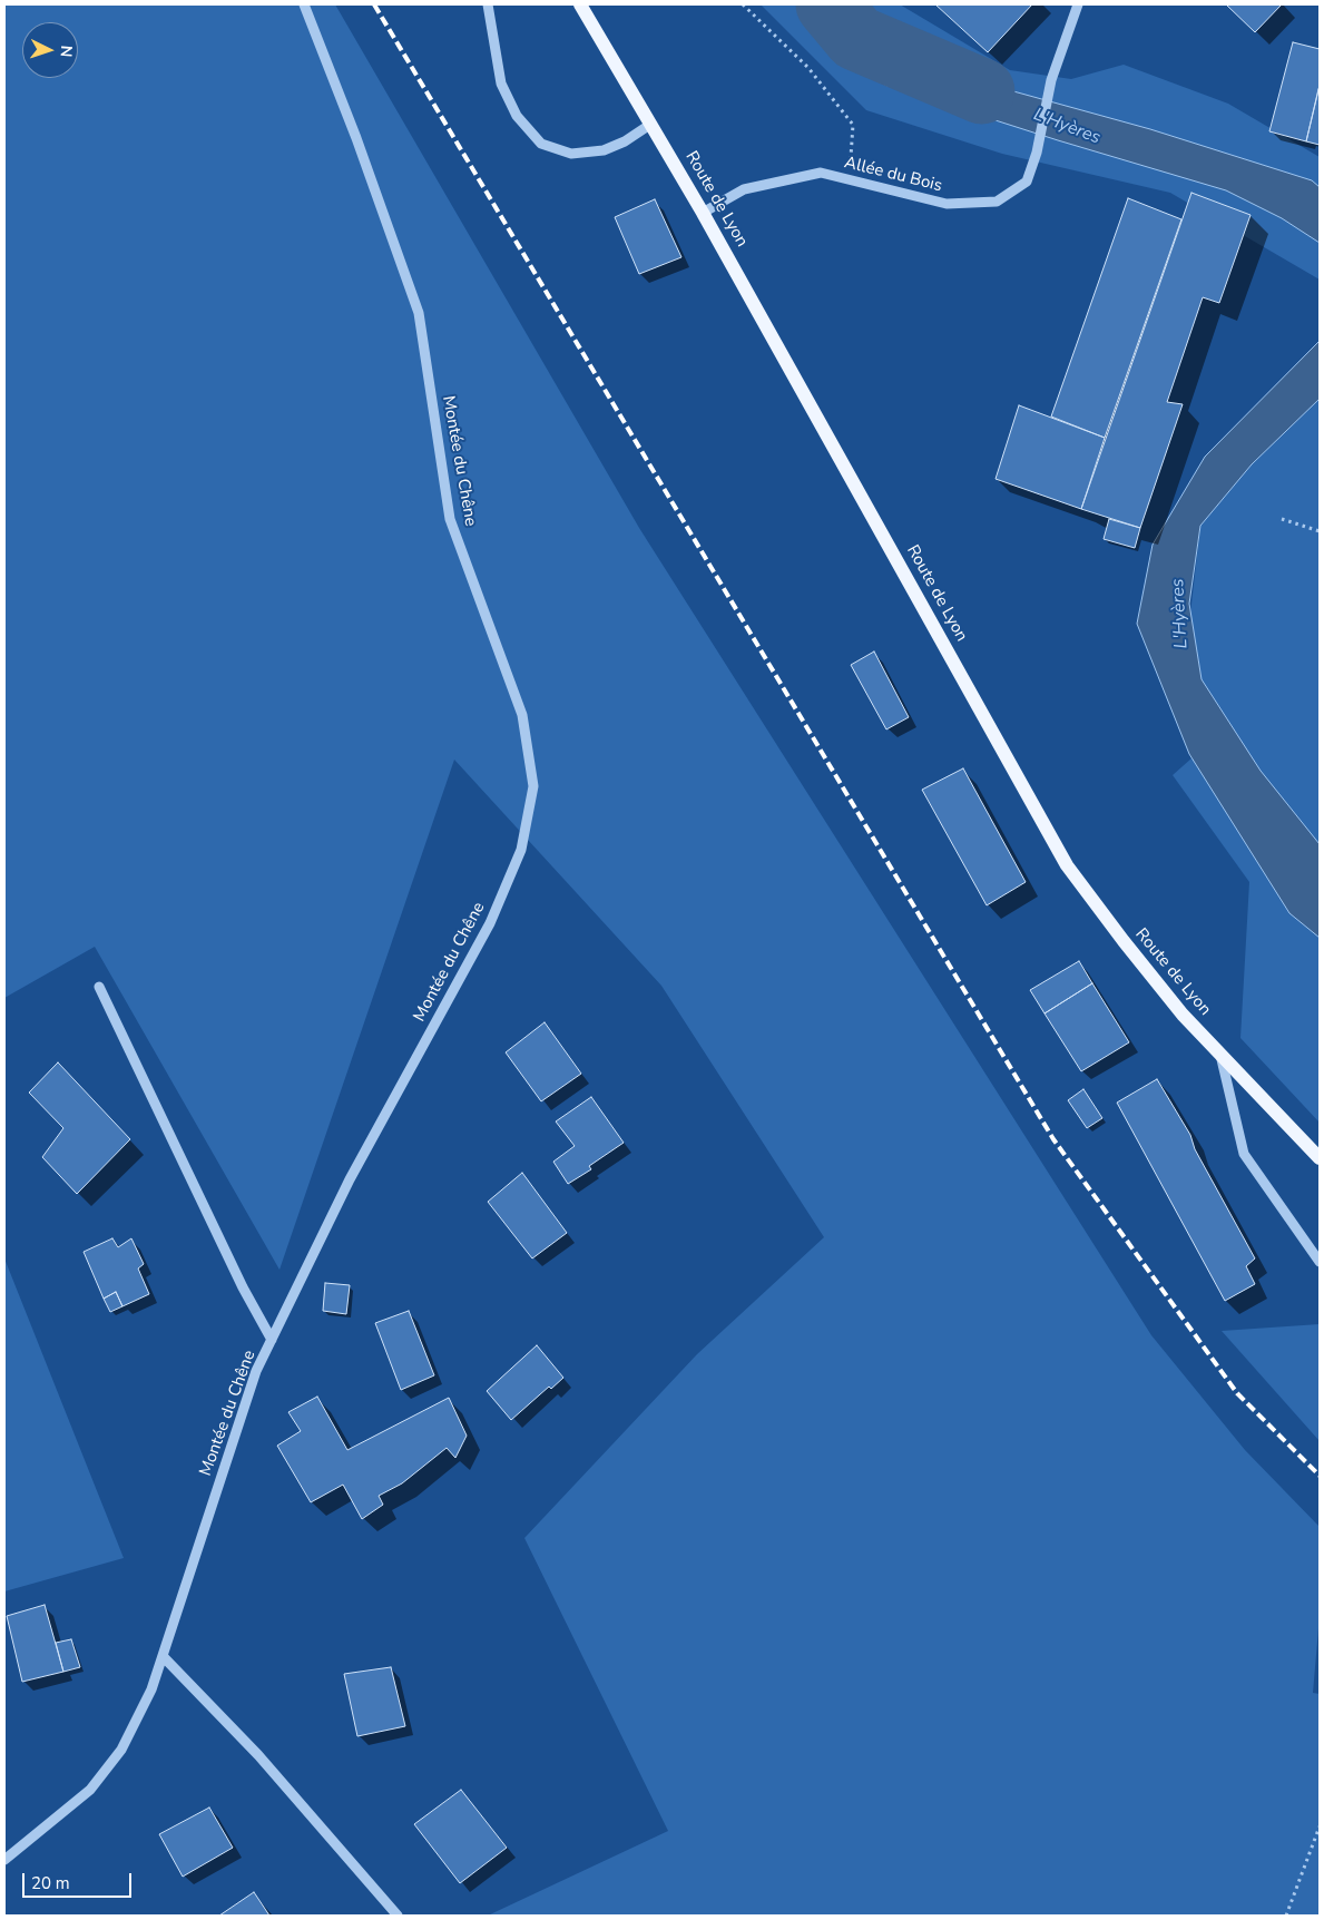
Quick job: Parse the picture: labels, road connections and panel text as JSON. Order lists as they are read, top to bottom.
{
  "streets": {
    "main road": ["Route de Lyon"],
    "street": ["Allée du Bois", "Montée du Chêne"]
  },
  "crossings": [
    ["Allée du Bois", "Route de Lyon"]
  ],
  "water": ["L'Hyères"],
  "scale_bar": "20 m",
  "north": "right"
}
